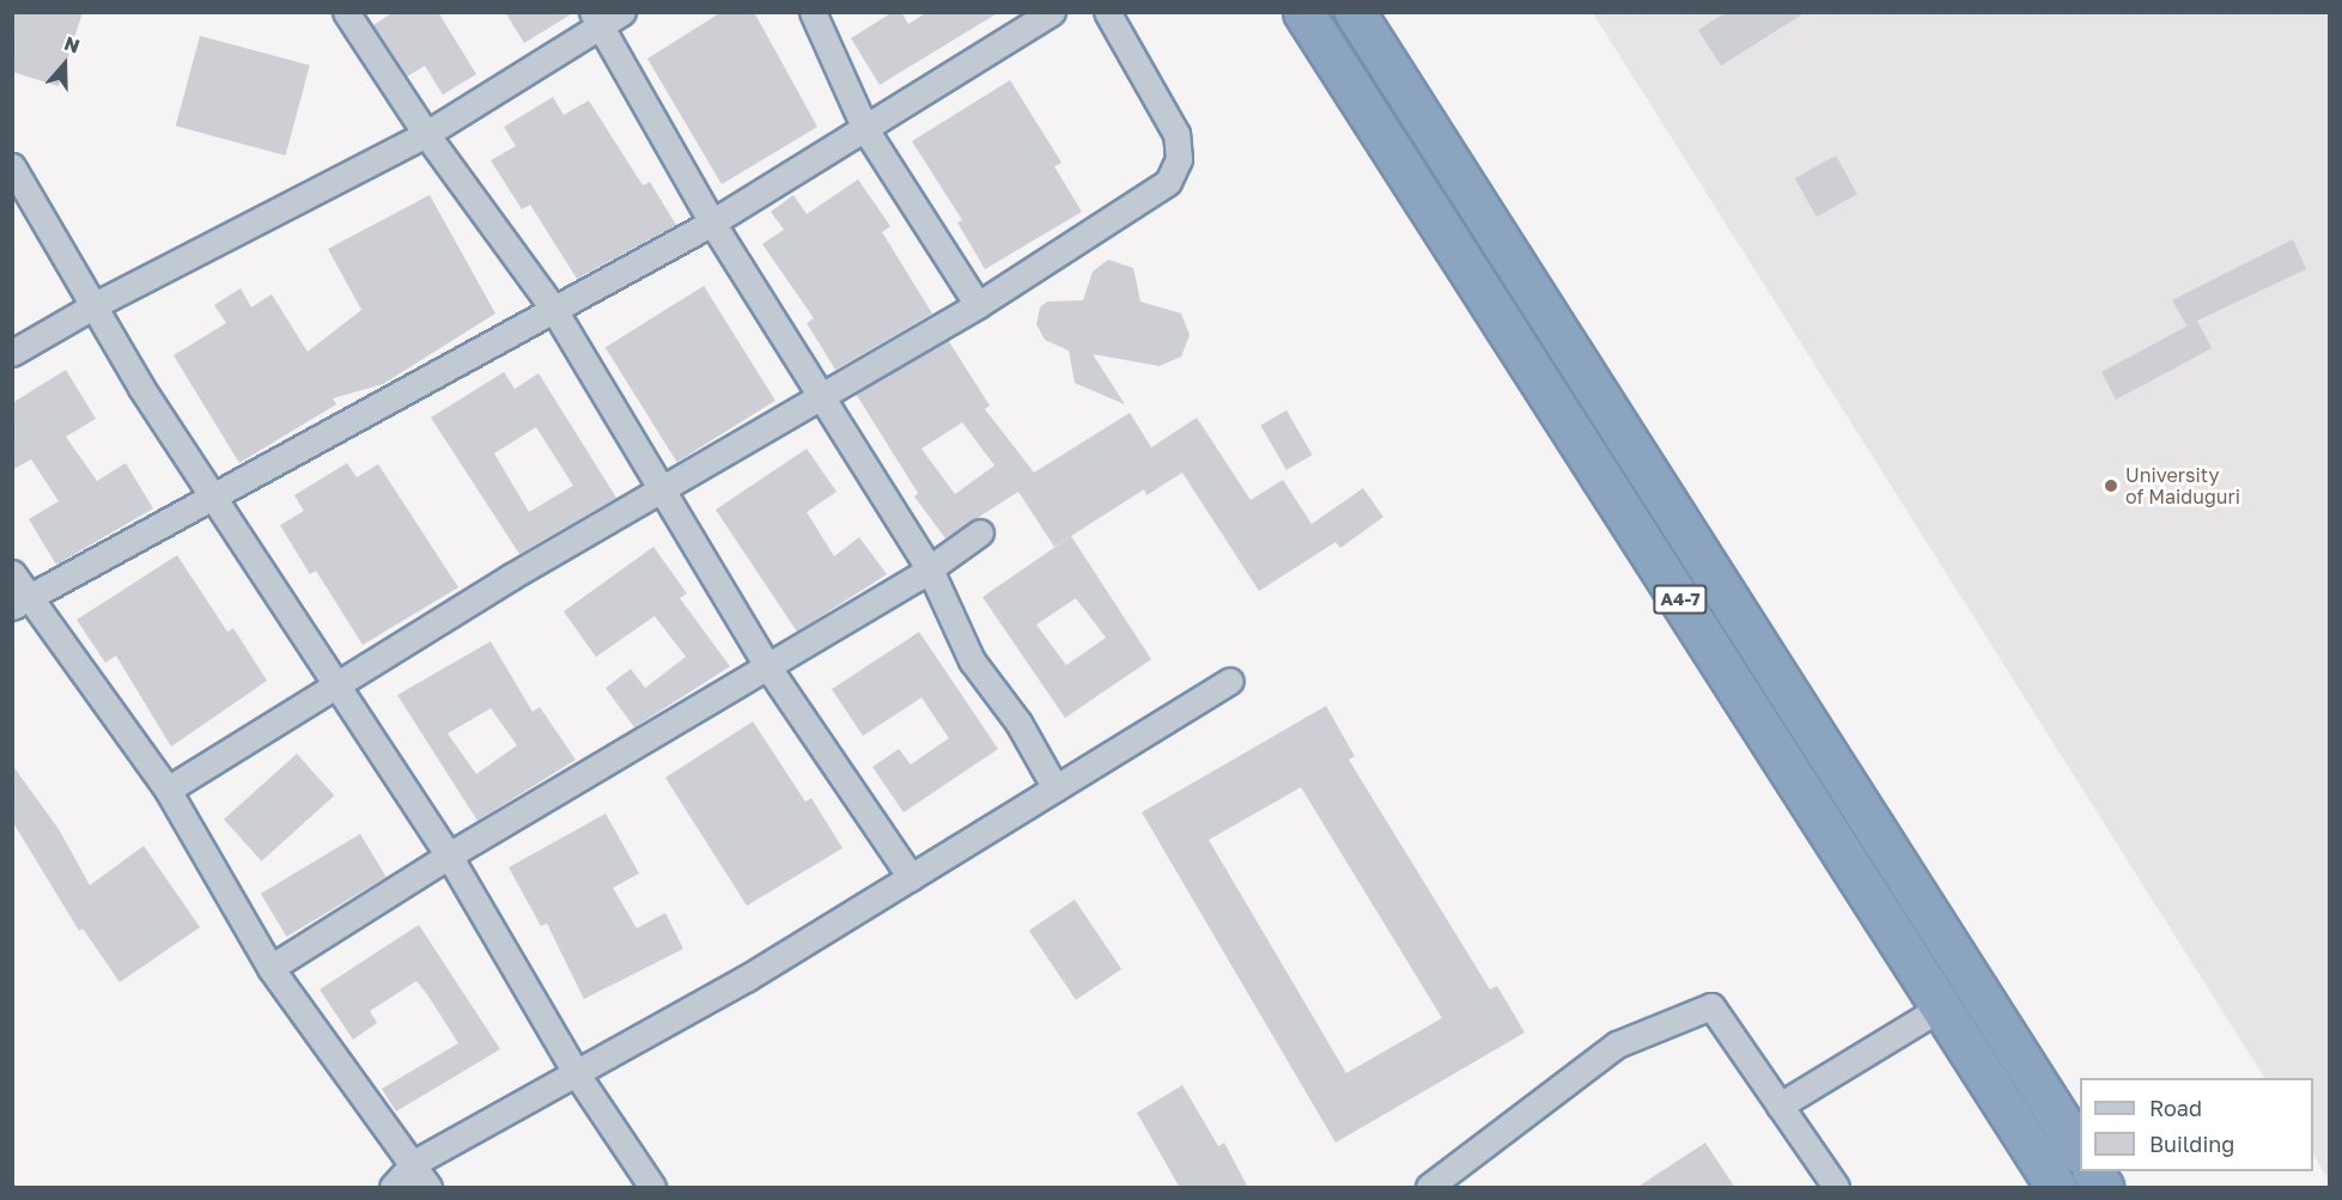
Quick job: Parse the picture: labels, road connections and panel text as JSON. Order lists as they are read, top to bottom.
{
  "streets": {
    "highway": ["A4-7"]
  },
  "places": ["University of Maiduguri"],
  "legend": ["Road", "Building"],
  "north": "top"
}
